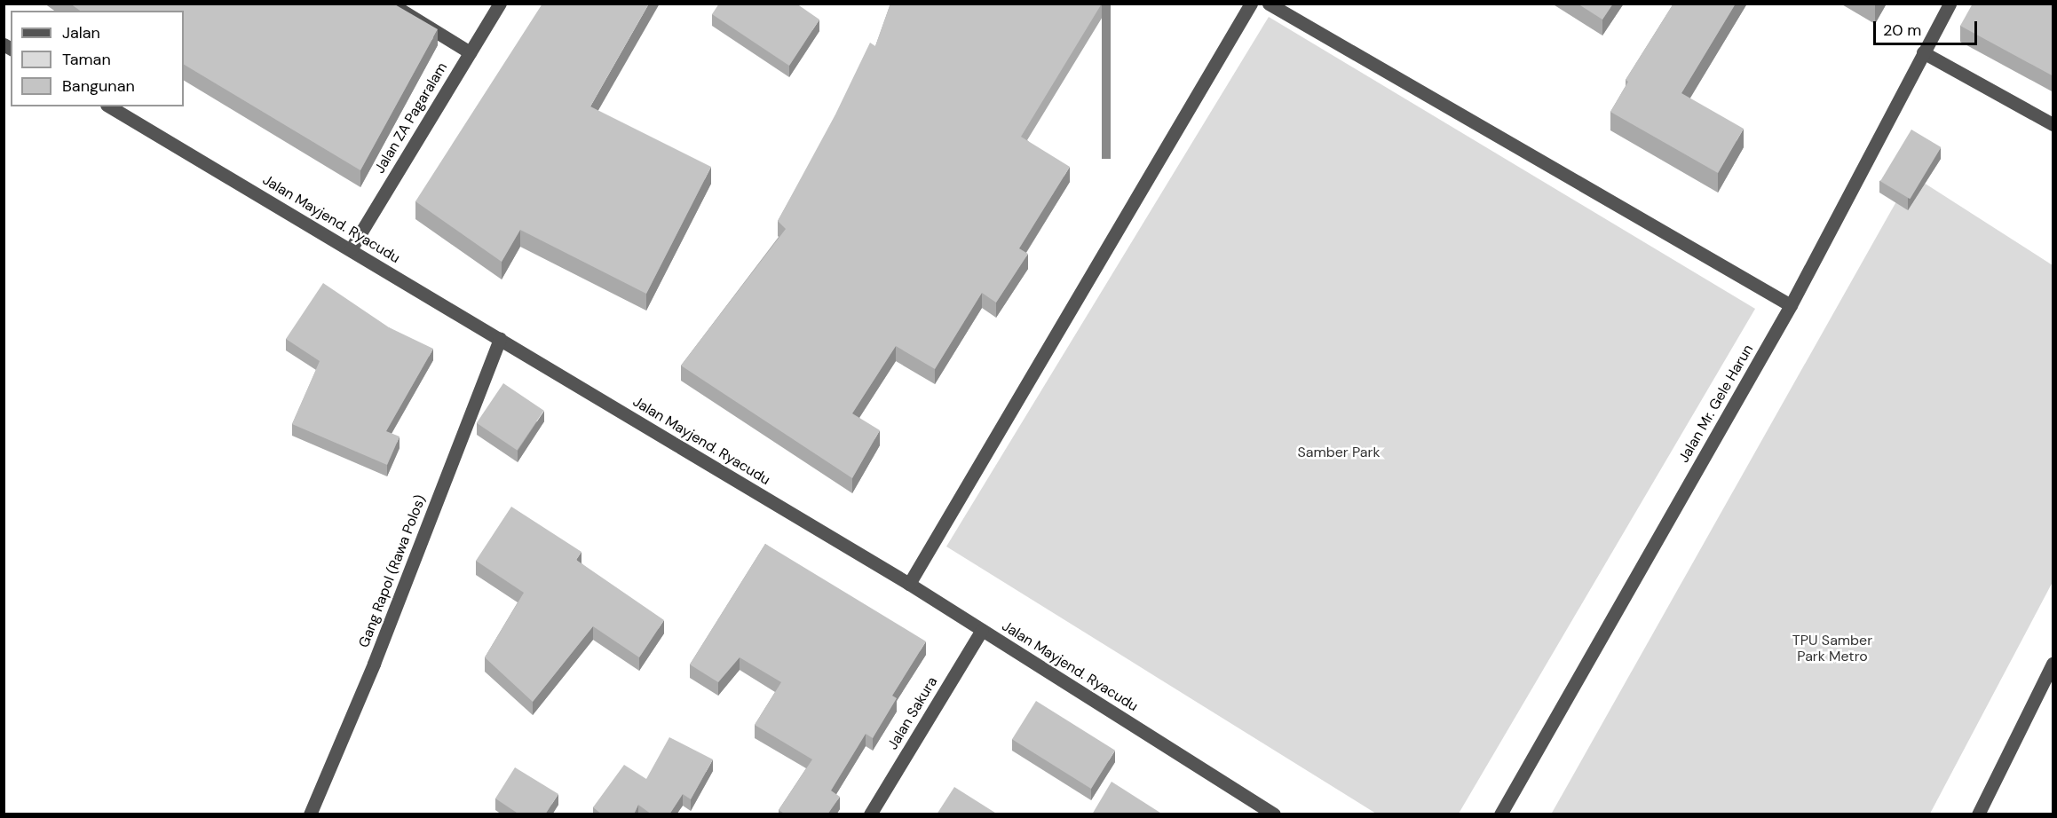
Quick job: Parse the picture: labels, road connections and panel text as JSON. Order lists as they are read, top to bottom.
{
  "streets": {
    "street": [
      "Jalan ZA Pagaralam",
      "Jalan Mayjend. Ryacudu",
      "Jalan Mr. Gele Harun",
      "Gang Rapol (Rawa Polos)",
      "Jalan Sakura"
    ]
  },
  "crossings": [
    ["Jalan ZA Pagaralam", "Jalan Mayjend. Ryacudu"],
    ["Jalan Mayjend. Ryacudu", "Gang Rapol (Rawa Polos)"],
    ["Jalan Mayjend. Ryacudu", "Jalan Sakura"]
  ],
  "parks": ["Samber Park", "TPU Samber Park Metro"],
  "legend": ["Jalan", "Taman", "Bangunan"],
  "scale_bar": "20 m"
}
